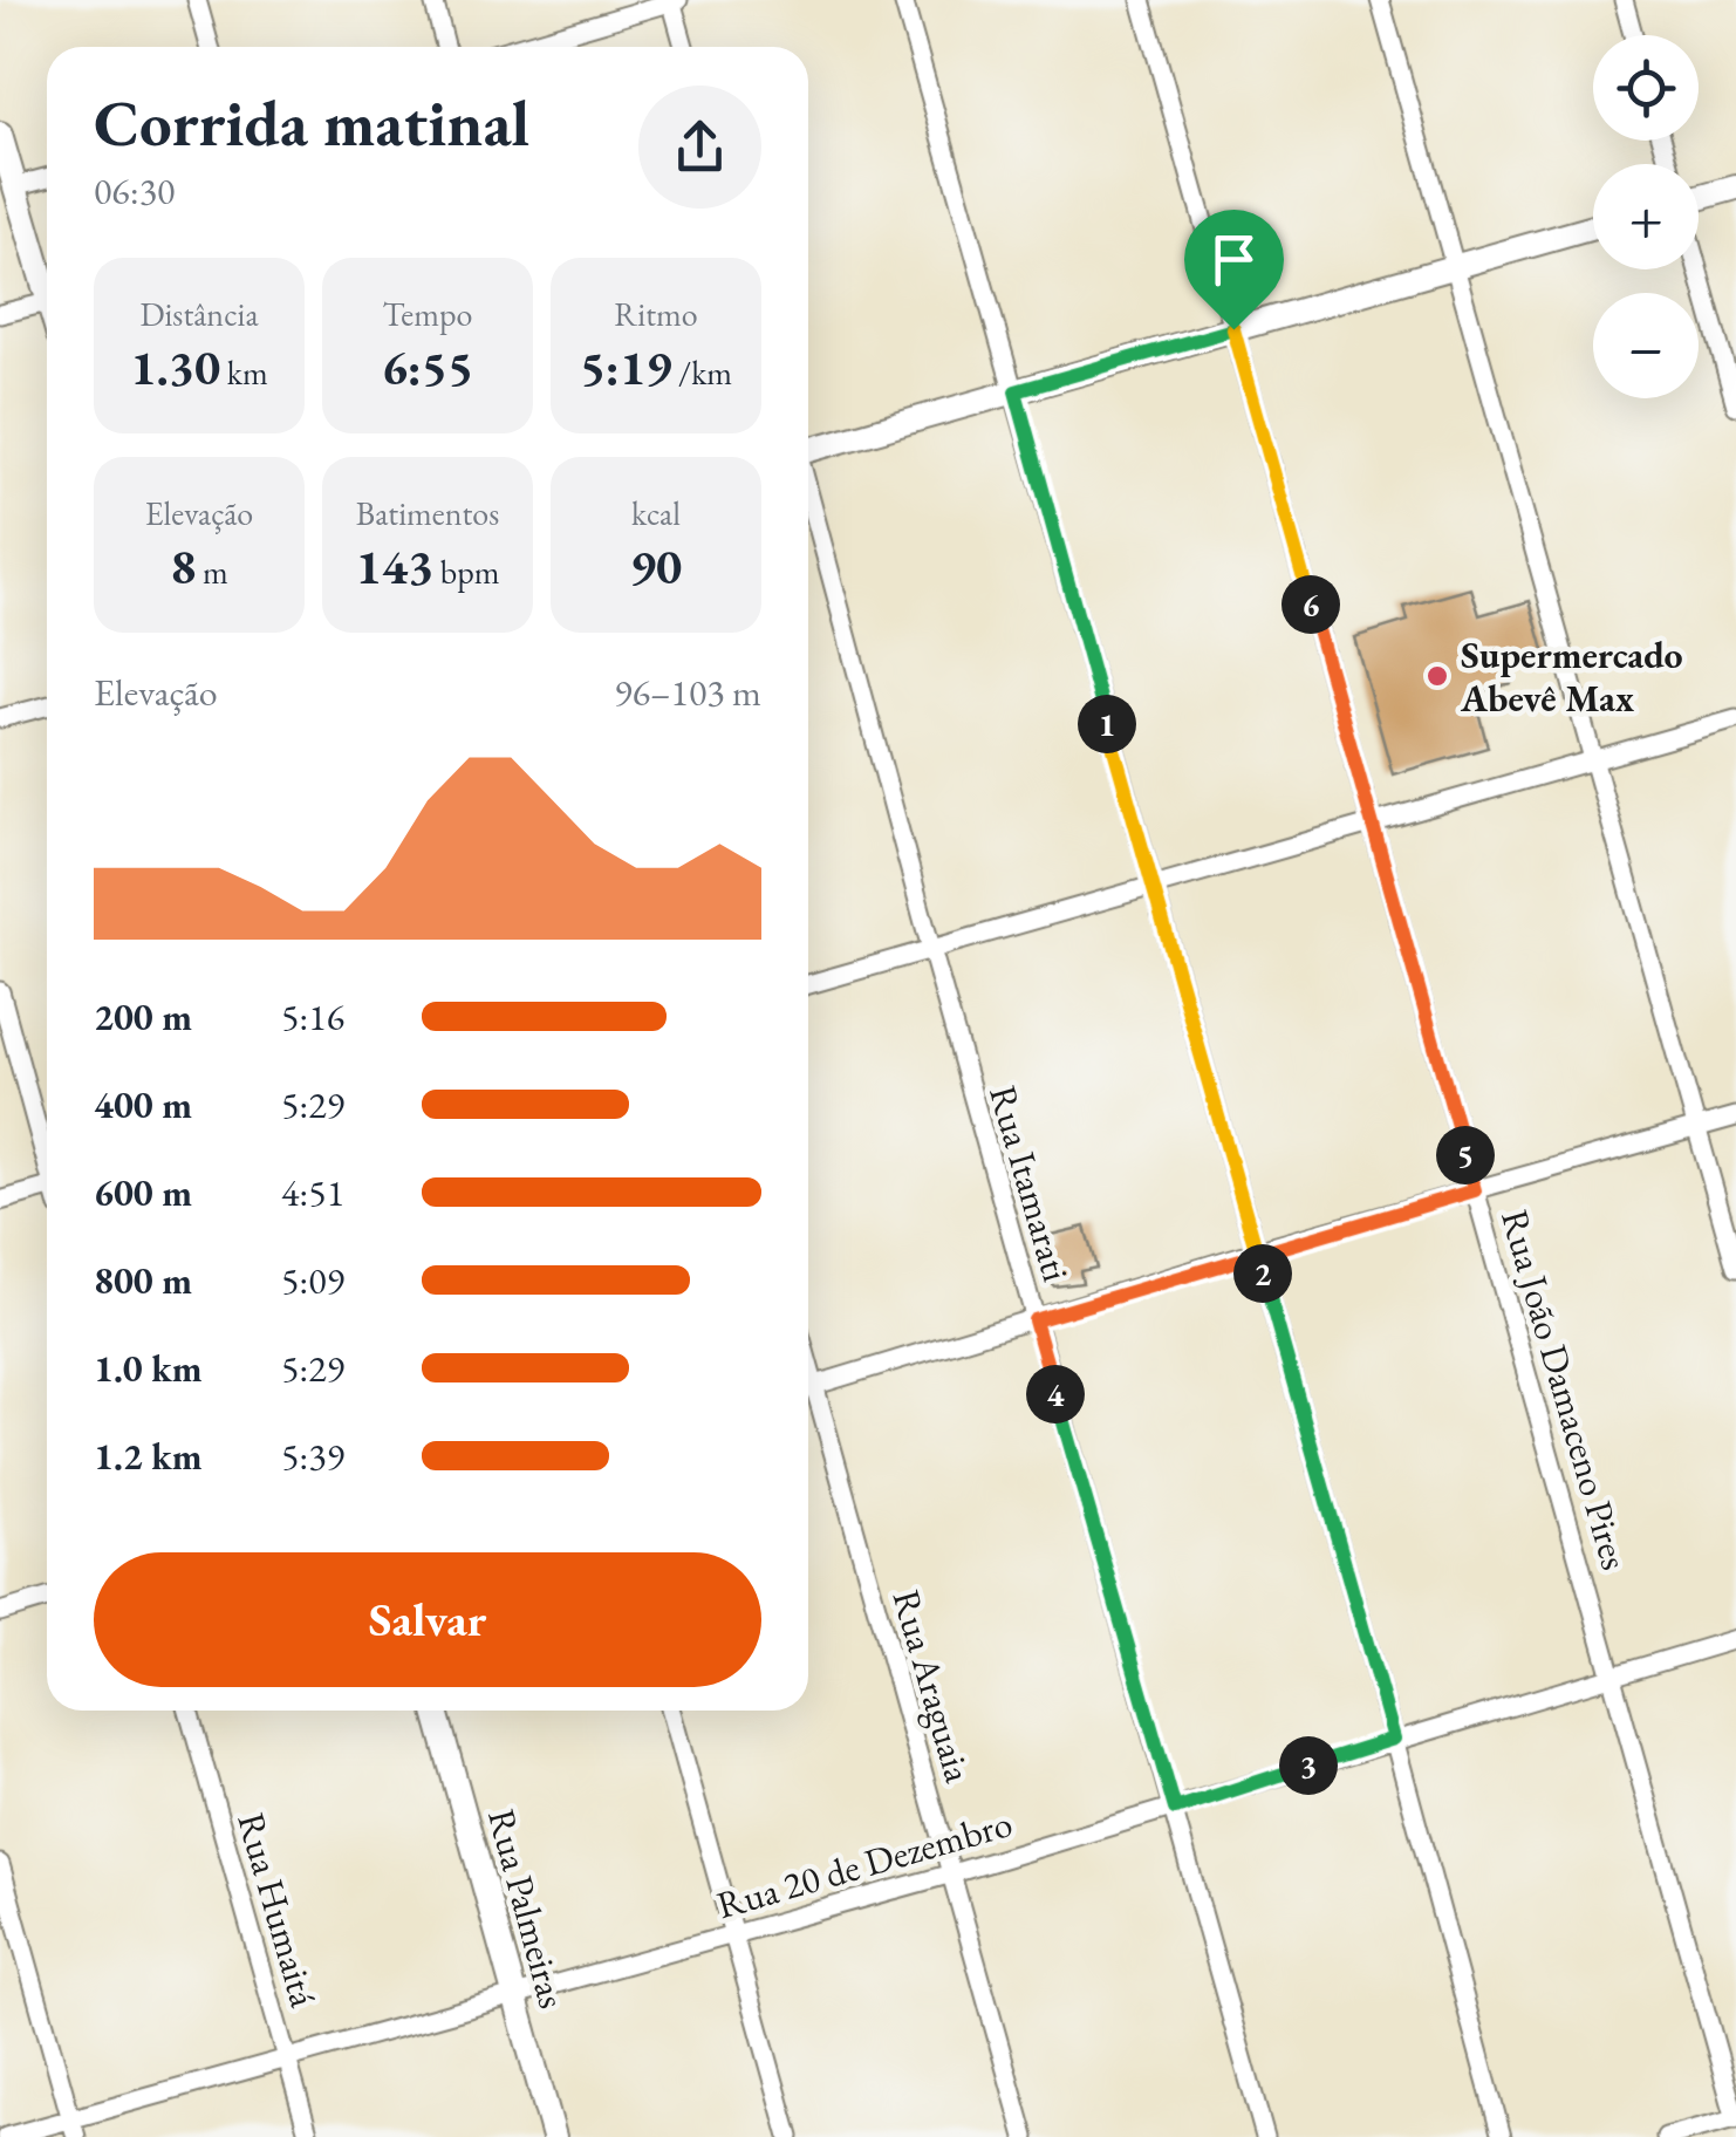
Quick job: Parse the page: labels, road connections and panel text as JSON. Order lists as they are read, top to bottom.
{
  "streets": {
    "street": [
      "Rua Itamarati",
      "Rua João Damaceno Pires",
      "Rua Araguaia",
      "Rua 20 de Dezembro",
      "Rua Palmeiras",
      "Rua Humaitá"
    ]
  },
  "crossings": [
    ["Rua Itamarati", "Rua 20 de Dezembro"],
    ["Rua João Damaceno Pires", "Rua 20 de Dezembro"],
    ["Rua Araguaia", "Rua 20 de Dezembro"],
    ["Rua 20 de Dezembro", "Rua Palmeiras"],
    ["Rua 20 de Dezembro", "Rua Humaitá"]
  ],
  "places": ["Supermercado Abevê Max"],
  "page": {
    "map_buttons": ["+", "−"],
    "heading": ["Corrida matinal", "06:30"],
    "stats": [
      ["Distância", "1.30 km"],
      ["Tempo", "6:55"],
      ["Ritmo", "5:19 /km"],
      ["Elevação", "8 m"],
      ["Batimentos", "143 bpm"],
      ["kcal", "90"]
    ],
    "pins": [
      "6",
      "1",
      "5",
      "2",
      "4",
      "3"
    ],
    "chart": ["Elevação", "96–103 m"],
    "list": [
      {
        "name": "200 m",
        "note": "5:16"
      },
      {
        "name": "400 m",
        "note": "5:29"
      },
      {
        "name": "600 m",
        "note": "4:51"
      },
      {
        "name": "800 m",
        "note": "5:09"
      },
      {
        "name": "1.0 km",
        "note": "5:29"
      },
      {
        "name": "1.2 km",
        "note": "5:39"
      }
    ],
    "buttons": "Salvar"
  }
}
